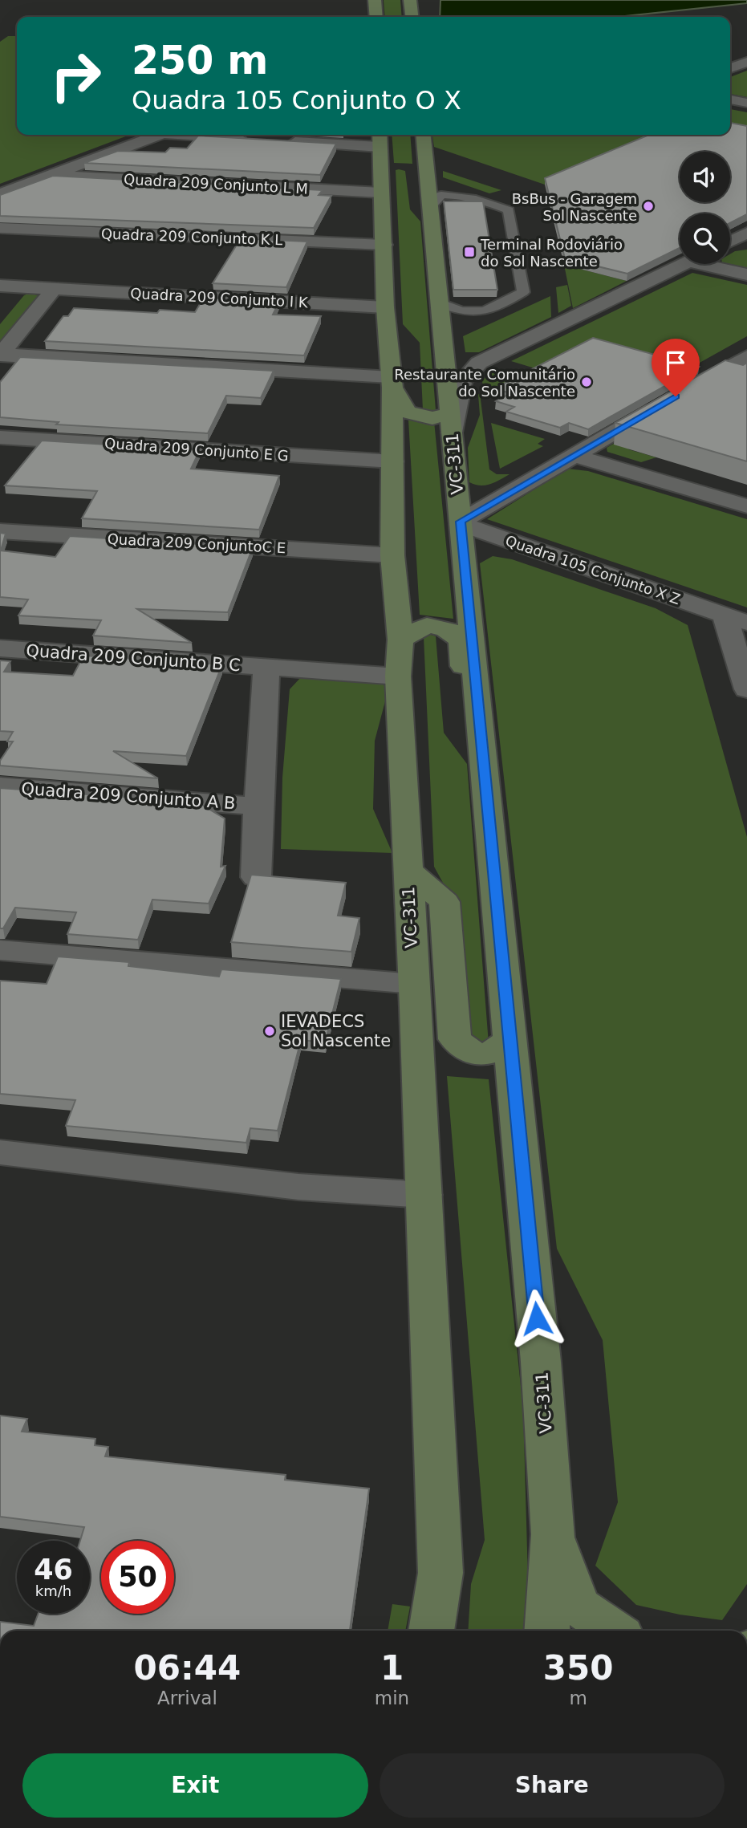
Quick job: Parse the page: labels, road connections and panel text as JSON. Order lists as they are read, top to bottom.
{
  "streets": {
    "main road": ["VC-311"],
    "street": [
      "Quadra 209 Conjunto L M",
      "Quadra 209 Conjunto K L",
      "Quadra 209 Conjunto I K",
      "Quadra 209 Conjunto E G",
      "Quadra 209 ConjuntoC E",
      "Quadra 105 Conjunto X Z",
      "Quadra 209 Conjunto B C",
      "Quadra 209 Conjunto A B"
    ]
  },
  "crossings": [
    ["Quadra 209 Conjunto L M", "VC-311"],
    ["Quadra 209 Conjunto K L", "VC-311"],
    ["Quadra 209 Conjunto I K", "VC-311"],
    ["Quadra 209 Conjunto E G", "VC-311"],
    ["VC-311", "Quadra 209 ConjuntoC E"],
    ["VC-311", "Quadra 105 Conjunto X Z"],
    ["VC-311", "Quadra 209 Conjunto B C"]
  ],
  "places": {
    "other": ["BsBus - Garagem Sol Nascente", "Restaurante Comunitário do Sol Nascente", "IEVADECS Sol Nascente"],
    "transit": ["Terminal Rodoviário do Sol Nascente"]
  },
  "page": {
    "turn": ["250 m", "Quadra 105 Conjunto O X"],
    "speed": "46 km/h",
    "limit": "50",
    "eta": [
      "06:44",
      "Arrival",
      "1",
      "min",
      "350",
      "m"
    ],
    "buttons": ["Exit", "Share"]
  }
}
